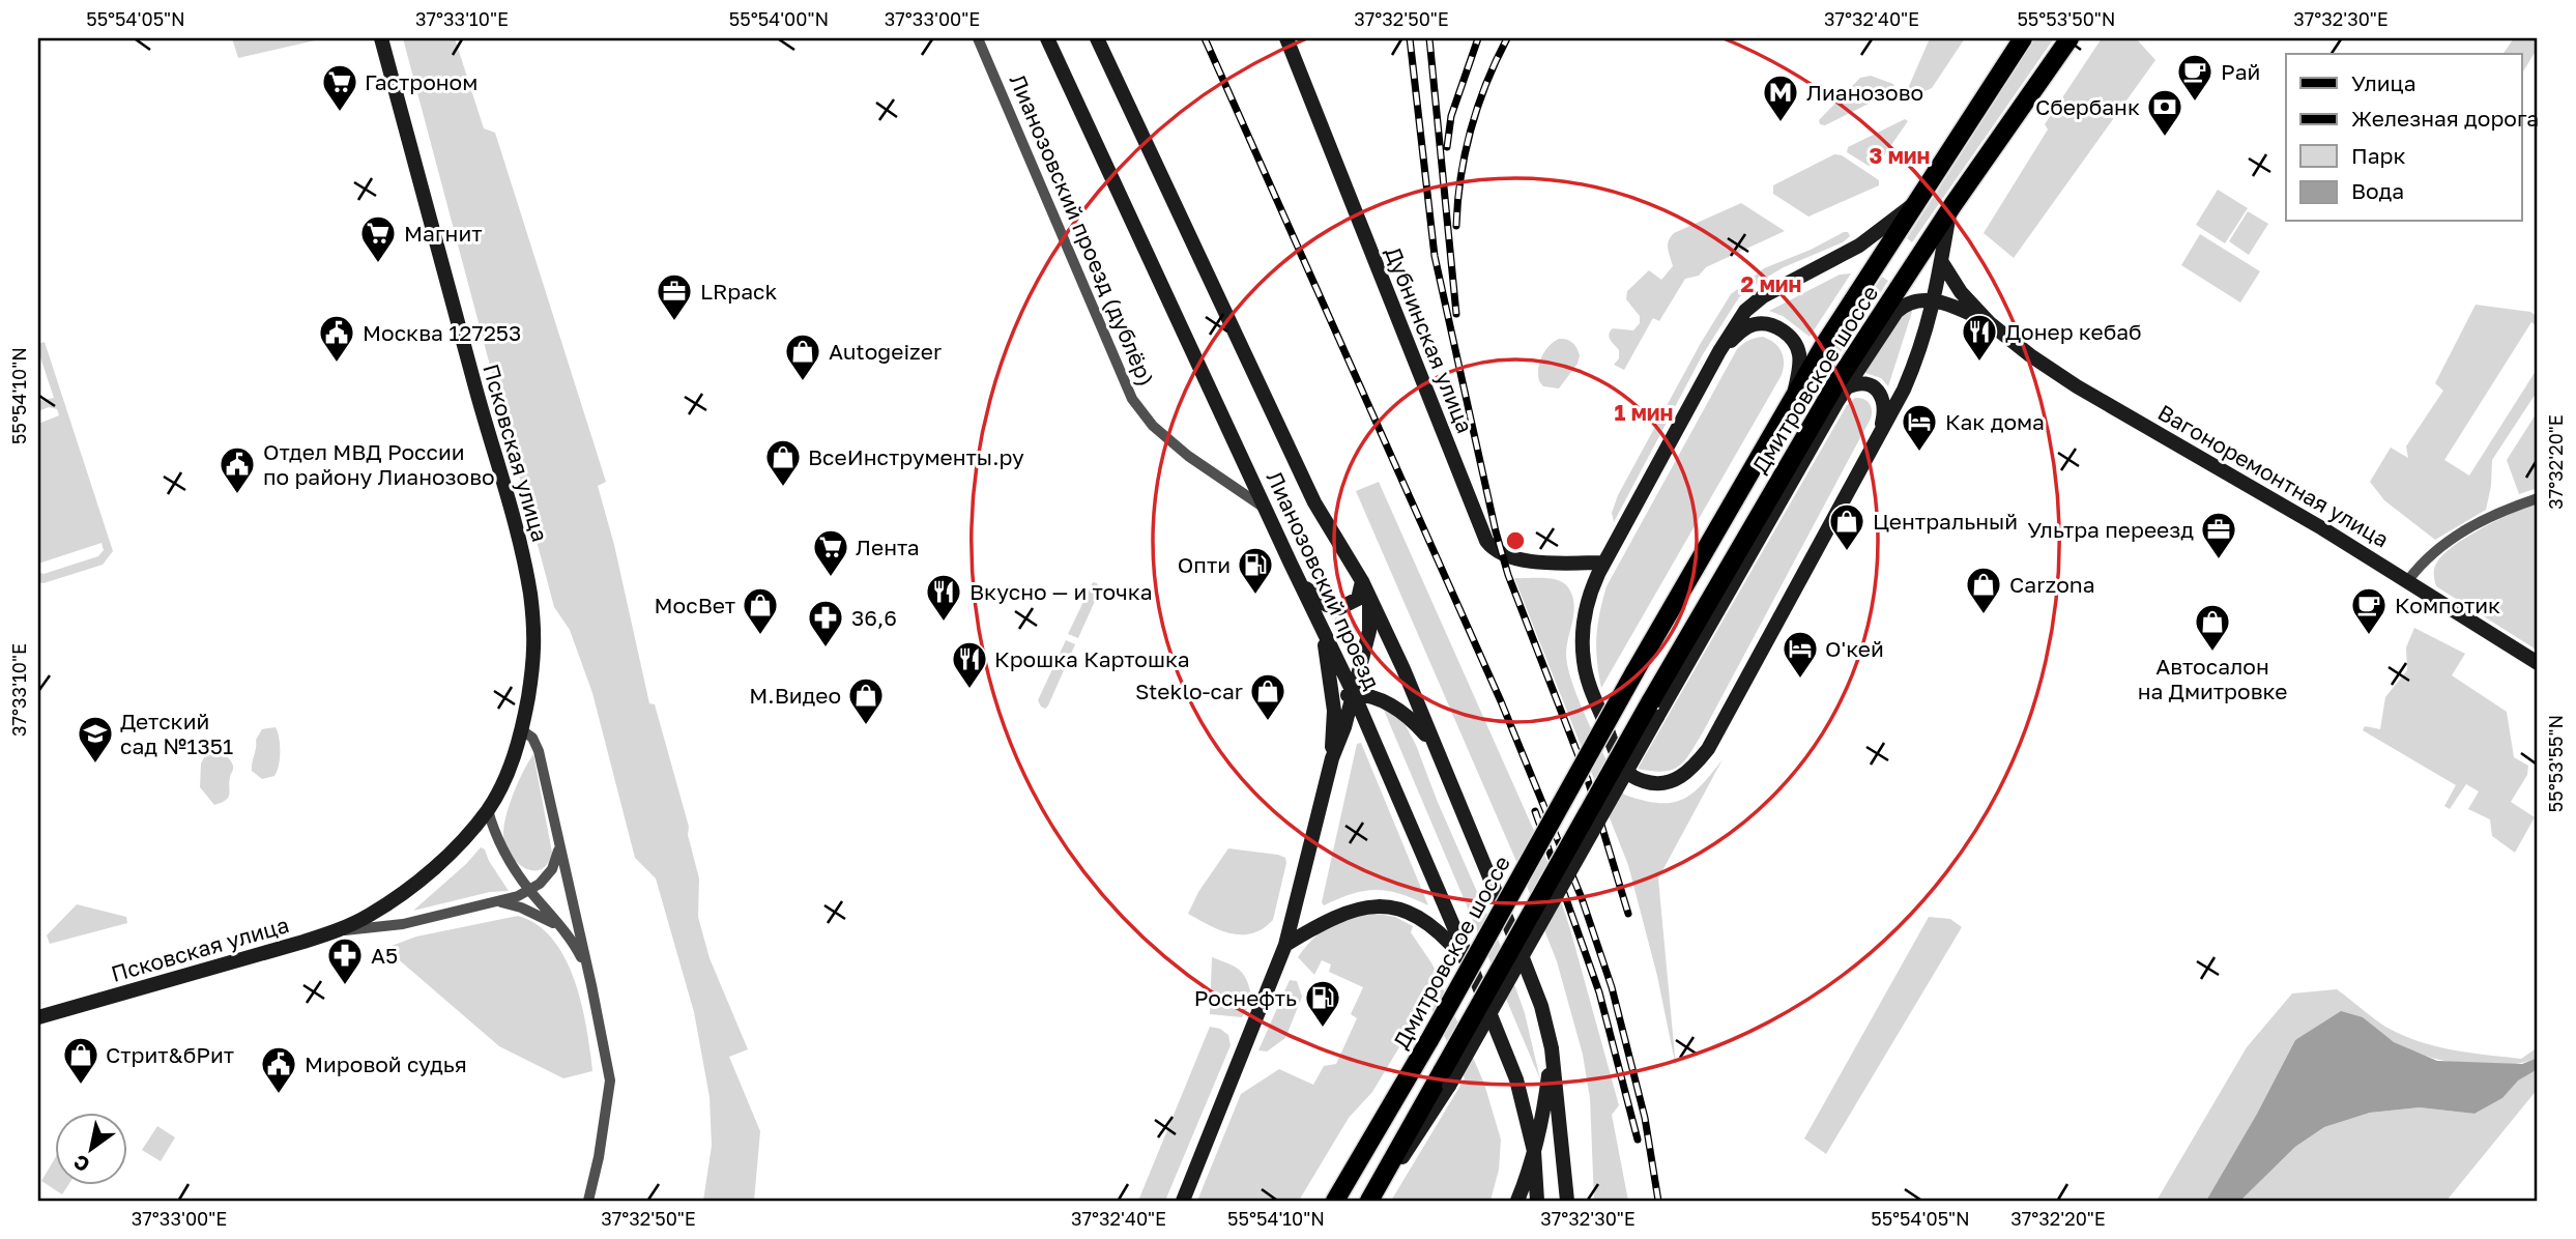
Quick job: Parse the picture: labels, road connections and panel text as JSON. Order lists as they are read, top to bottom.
{
  "streets": {
    "main road": ["Дмитровское шоссе"],
    "street": [
      "Лианозовский проезд (дублёр)",
      "Дубнинская улица",
      "Псковская улица",
      "Вагоноремонтная улица",
      "Лианозовский проезд"
    ]
  },
  "crossings": [
    ["Лианозовский проезд (дублёр)", "Лианозовский проезд"],
    ["Дубнинская улица", "Дмитровское шоссе"]
  ],
  "places": {
    "cafe": ["Рай", "Компотик"],
    "supermarket": ["Гастроном", "Магнит", "Лента"],
    "metro station": ["Лианозово"],
    "bank": ["Сбербанк"],
    "office": ["LRpack", "Ультра переезд"],
    "restaurant": ["Донер кебаб", "Вкусно — и точка", "Крошка Картошка"],
    "public building": ["Москва 127253", "Отдел МВД России по району Лианозово", "Мировой судья"],
    "shop": [
      "Autogeizer",
      "ВсеИнструменты.ру",
      "Центральный",
      "Carzona",
      "МосВет",
      "Автосалон на Дмитровке",
      "Steklo-car",
      "М.Видео",
      "Стрит&бРит"
    ],
    "hotel": ["Как дома", "О'кей"],
    "fuel station": ["Опти", "Роснефть"],
    "pharmacy": ["36,6", "А5"],
    "school or university": ["Детский сад №1351"]
  },
  "legend": [
    "Улица",
    "Железная дорога",
    "Парк",
    "Вода"
  ],
  "north": "bottom left",
  "coordinates": [
    "55°54'05\"N",
    "37°33'10\"E",
    "55°54'00\"N",
    "37°33'00\"E",
    "37°32'50\"E",
    "37°32'40\"E",
    "55°53'50\"N",
    "37°32'30\"E",
    "55°54'10\"N",
    "37°32'20\"E",
    "55°53'55\"N"
  ],
  "rings": ["3 мин", "2 мин", "1 мин"]
}
